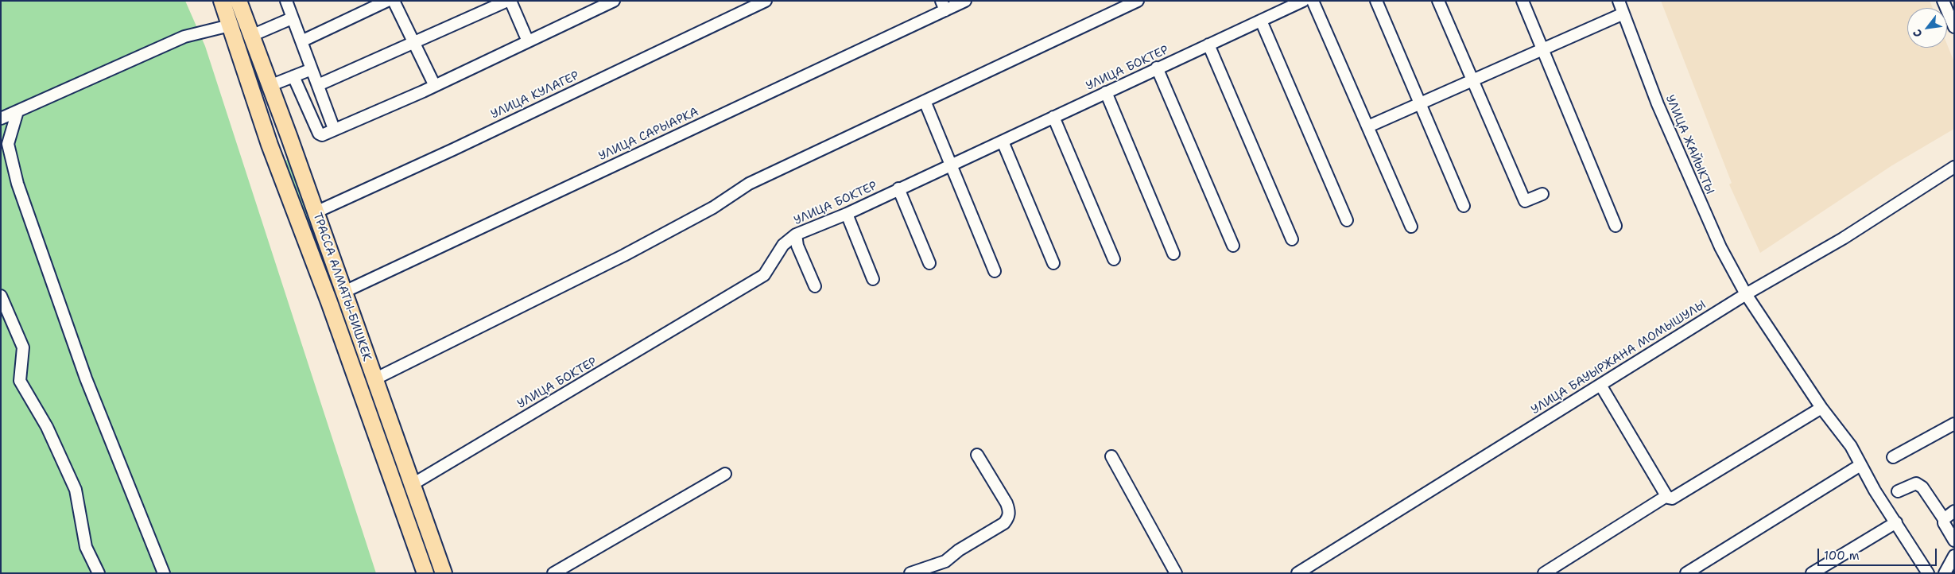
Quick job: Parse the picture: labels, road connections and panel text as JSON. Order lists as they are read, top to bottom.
{
  "streets": {
    "highway": ["ТРАССА АЛМАТЫ-БИШКЕК"],
    "street": [
      "УЛИЦА БОКТЕР",
      "УЛИЦА КУЛАГЕР",
      "УЛИЦА САРЫАРКА",
      "УЛИЦА ЖАЙЫКТЫ",
      "УЛИЦА БАУЫРЖАНА МОМЫШУЛЫ"
    ]
  },
  "crossings": [
    ["УЛИЦА БОКТЕР", "ТРАССА АЛМАТЫ-БИШКЕК"],
    ["УЛИЦА КУЛАГЕР", "ТРАССА АЛМАТЫ-БИШКЕК"],
    ["УЛИЦА САРЫАРКА", "ТРАССА АЛМАТЫ-БИШКЕК"],
    ["УЛИЦА ЖАЙЫКТЫ", "УЛИЦА БАУЫРЖАНА МОМЫШУЛЫ"]
  ],
  "scale_bar": "100 m",
  "north": "bottom left"
}
